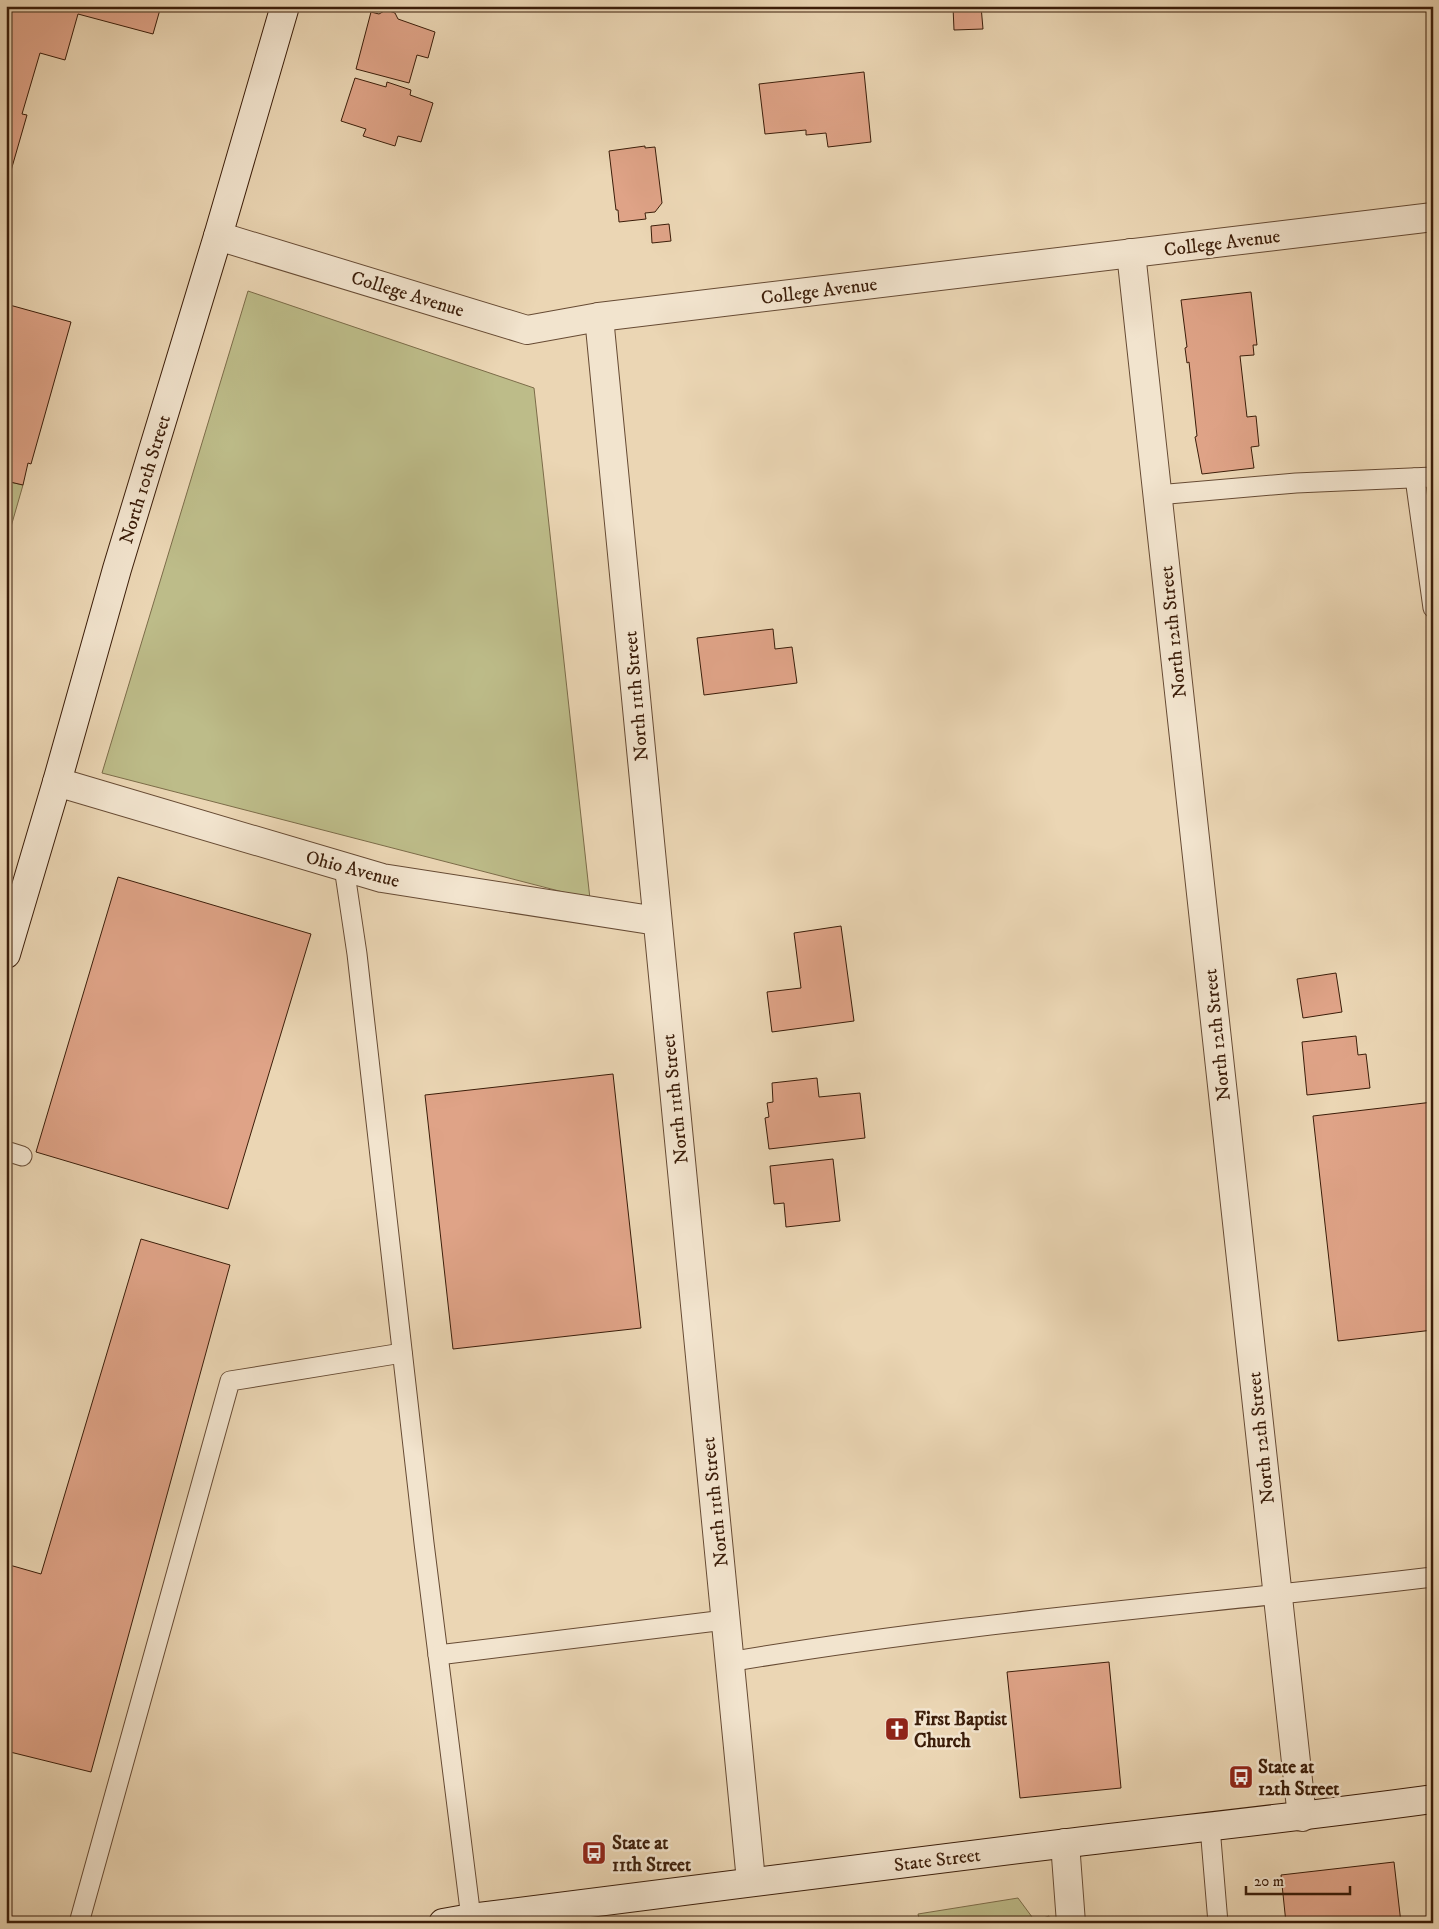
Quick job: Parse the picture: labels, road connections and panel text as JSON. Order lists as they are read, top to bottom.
{
  "streets": {
    "street": [
      "College Avenue",
      "North 10th Street",
      "North 12th Street",
      "North 11th Street",
      "Ohio Avenue",
      "State Street"
    ]
  },
  "crossings": [
    ["College Avenue", "North 10th Street"],
    ["College Avenue", "North 12th Street"],
    ["College Avenue", "North 11th Street"],
    ["North 10th Street", "Ohio Avenue"],
    ["North 12th Street", "State Street"],
    ["North 11th Street", "Ohio Avenue"],
    ["North 11th Street", "State Street"]
  ],
  "places": {
    "church": ["First Baptist Church"],
    "bus stop": ["State at 12th Street", "State at 11th Street"]
  },
  "scale_bar": "20 m"
}
